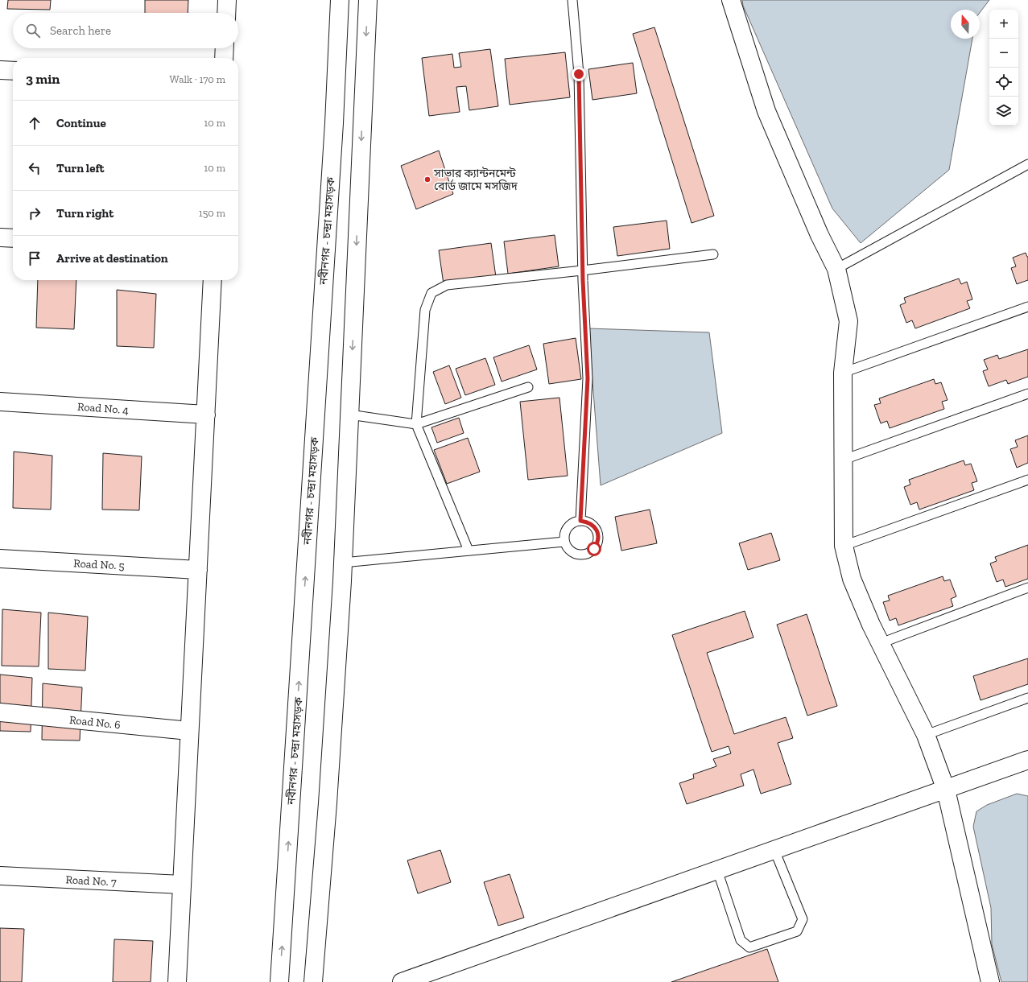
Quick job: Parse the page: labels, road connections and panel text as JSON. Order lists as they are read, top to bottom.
{
  "streets": {
    "main road": [
      "নবীনগর - চন্দ্রা মহাসড়ক",
      "Road No. 4",
      "Road No. 5",
      "Road No. 6",
      "Road No. 7"
    ]
  },
  "places": ["সাভার ক্যান্টনমেন্ট বোর্ড জামে মসজিদ"],
  "north": "top",
  "page": {
    "map_buttons": ["+", "−"],
    "search": "Search here",
    "heading": ["3 min", "Walk · 170 m"],
    "list": [
      ["Continue", "10 m"],
      ["Turn left", "10 m"],
      ["Turn right", "150 m"],
      "Arrive at destination"
    ]
  }
}
